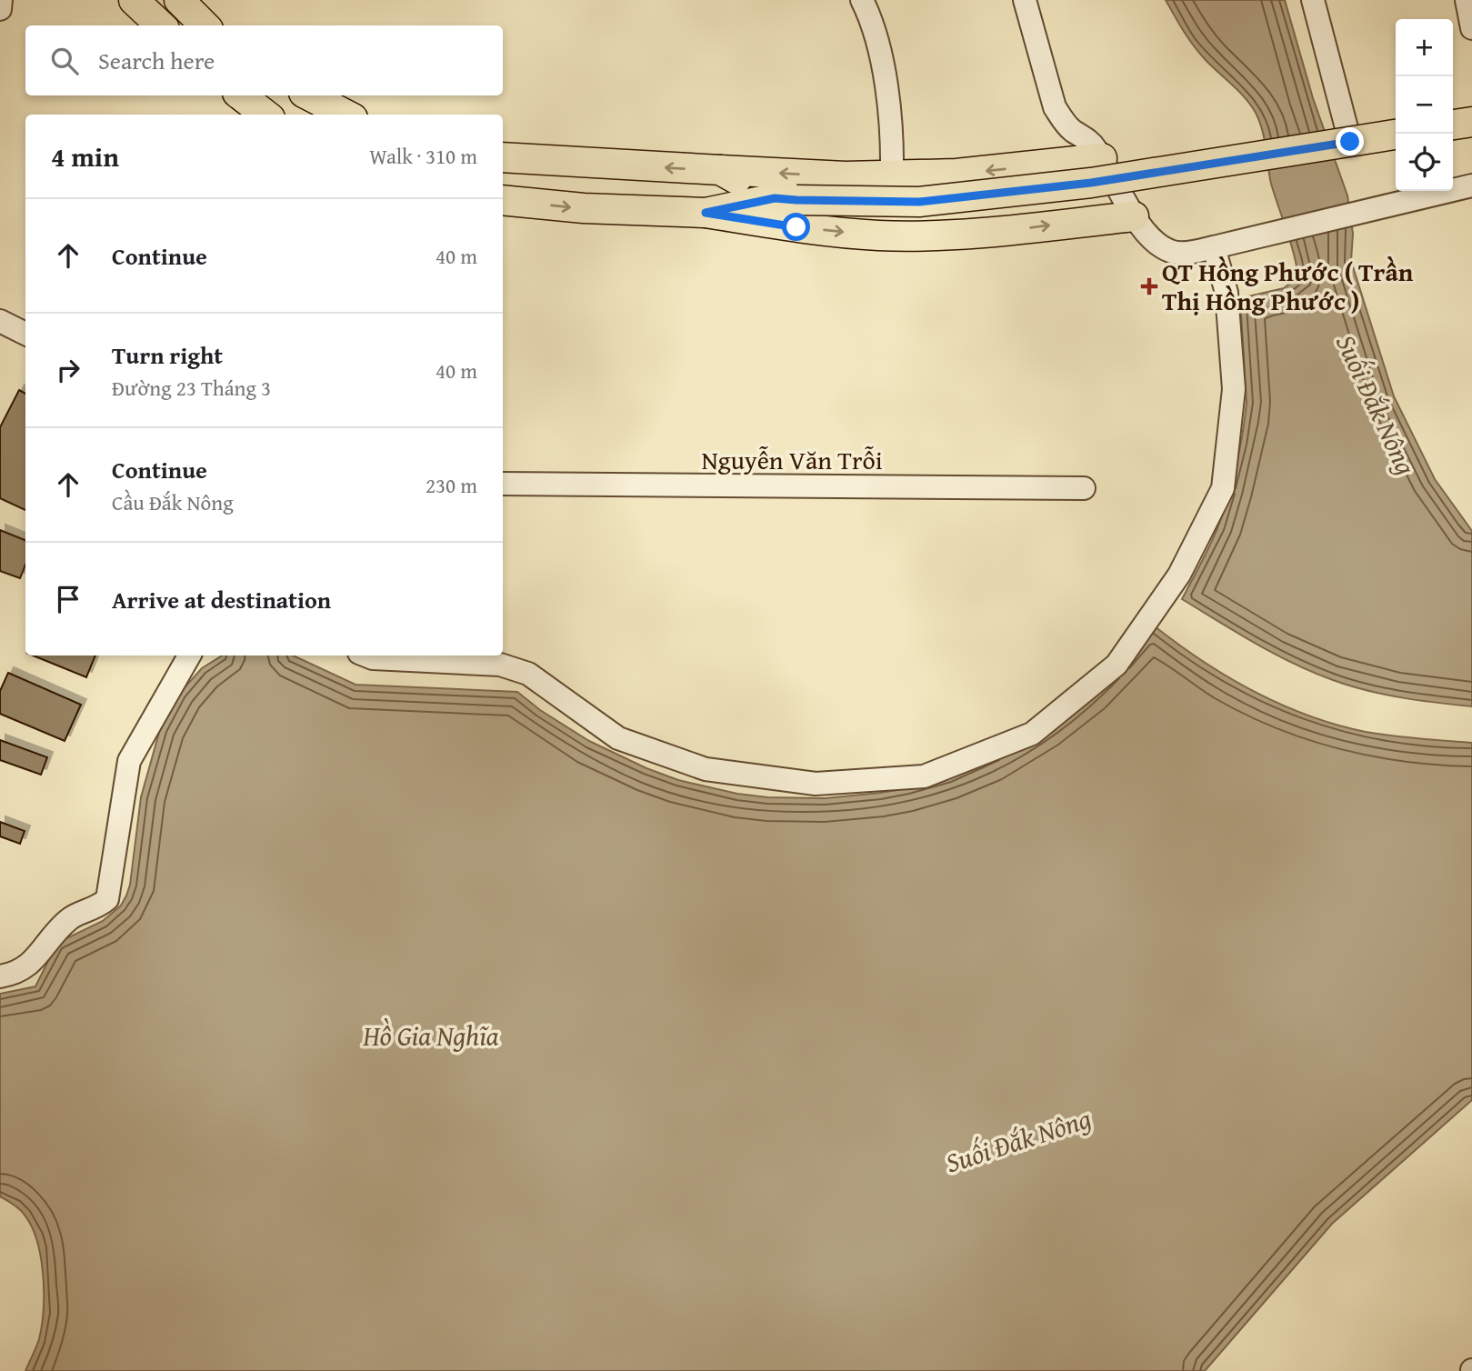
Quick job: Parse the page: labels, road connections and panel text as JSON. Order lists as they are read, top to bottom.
{
  "streets": {
    "street": ["Nguyễn Văn Trỗi"]
  },
  "water": ["Suối Đắk Nông", "Hồ Gia Nghĩa"],
  "places": {
    "health": ["QT Hồng Phước ( Trần Thị Hồng Phước )"]
  },
  "page": {
    "map_buttons": ["+", "−"],
    "search": "Search here",
    "heading": ["4 min", "Walk · 310 m"],
    "list": [
      ["Continue", "40 m"],
      ["Turn right", "Đường 23 Tháng 3", "40 m"],
      ["Continue", "Cầu Đắk Nông", "230 m"],
      "Arrive at destination"
    ]
  }
}
